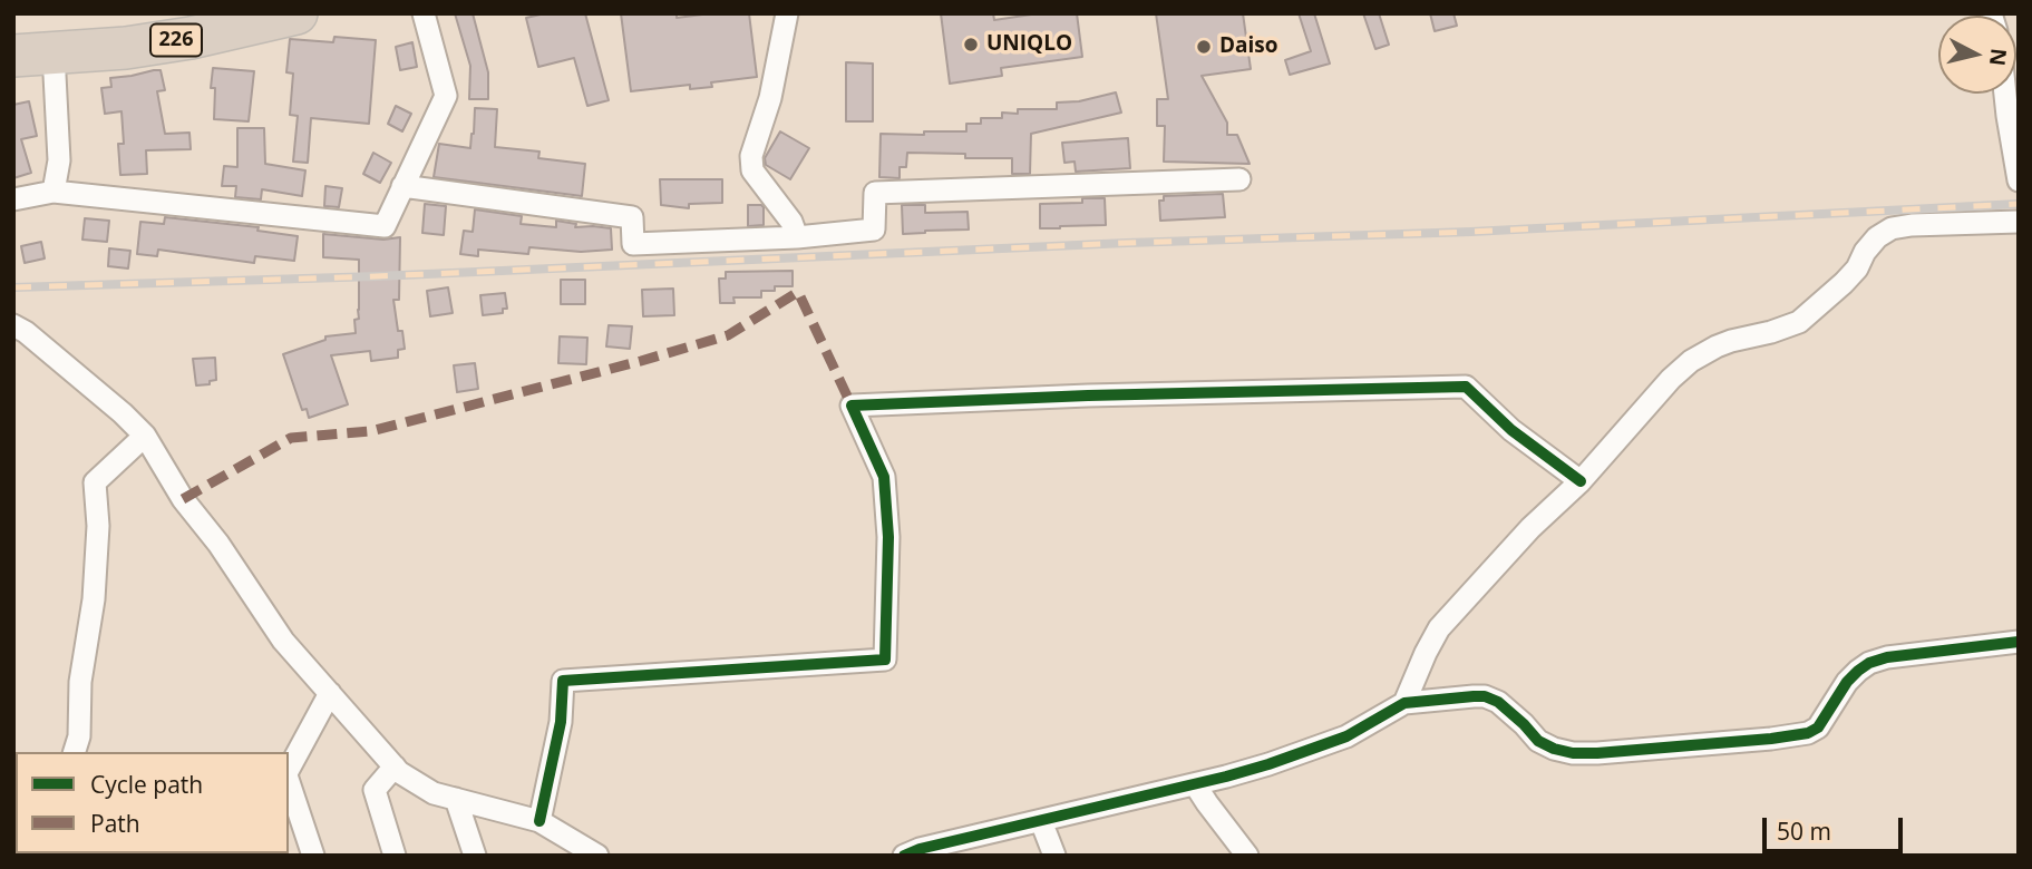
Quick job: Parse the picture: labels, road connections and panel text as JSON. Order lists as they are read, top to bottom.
{
  "streets": {
    "highway": ["226"]
  },
  "places": ["UNIQLO", "Daiso"],
  "legend": ["Cycle path", "Path"],
  "scale_bar": "50 m",
  "north": "right"
}
